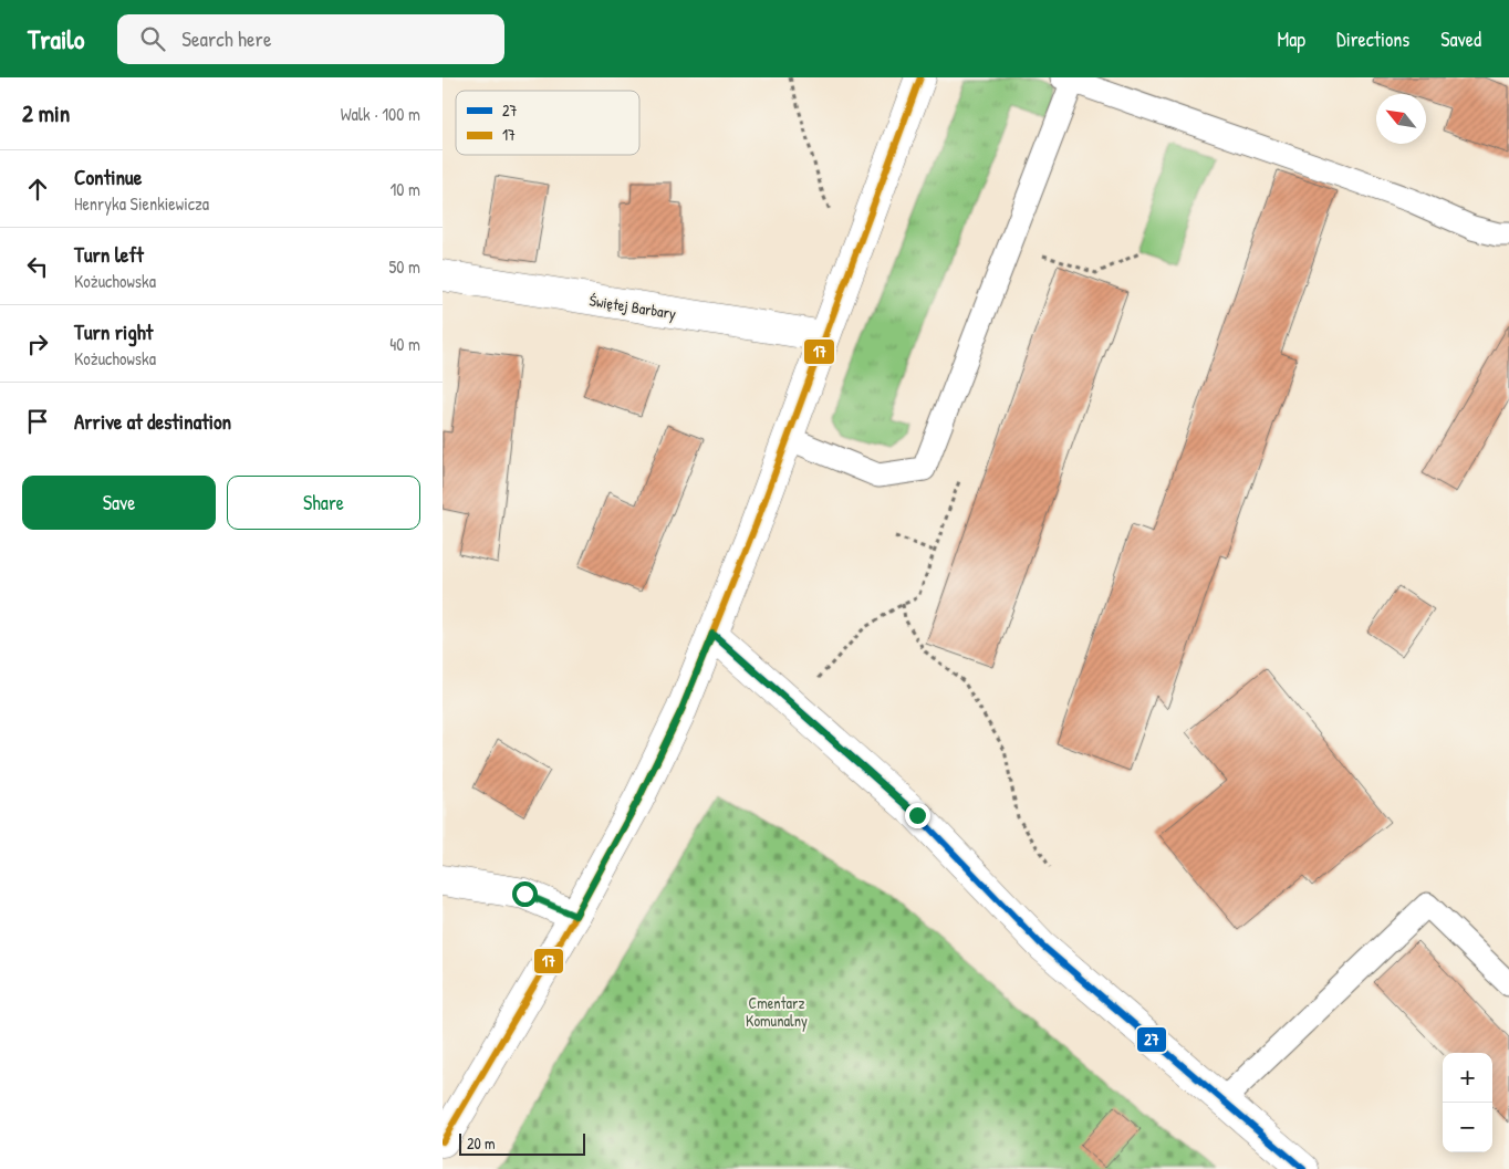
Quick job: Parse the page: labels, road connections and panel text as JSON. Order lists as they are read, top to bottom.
{
  "streets": {
    "street": ["Świętej Barbary"]
  },
  "parks": ["Cmentarz Komunalny"],
  "lines": ["transit line 17", "transit line 27"],
  "legend": ["27", "17"],
  "scale_bar": "20 m",
  "north": "top left",
  "page": {
    "header": "Trailo",
    "search": "Search here",
    "nav": ["Map", "Directions", "Saved"],
    "heading": ["2 min", "Walk · 100 m"],
    "list": [
      ["Continue", "Henryka Sienkiewicza", "10 m"],
      ["Turn left", "Kożuchowska", "50 m"],
      ["Turn right", "Kożuchowska", "40 m"],
      "Arrive at destination"
    ],
    "buttons": ["Save", "Share"],
    "map_buttons": ["+", "−"],
    "scale": "20 m"
  }
}
